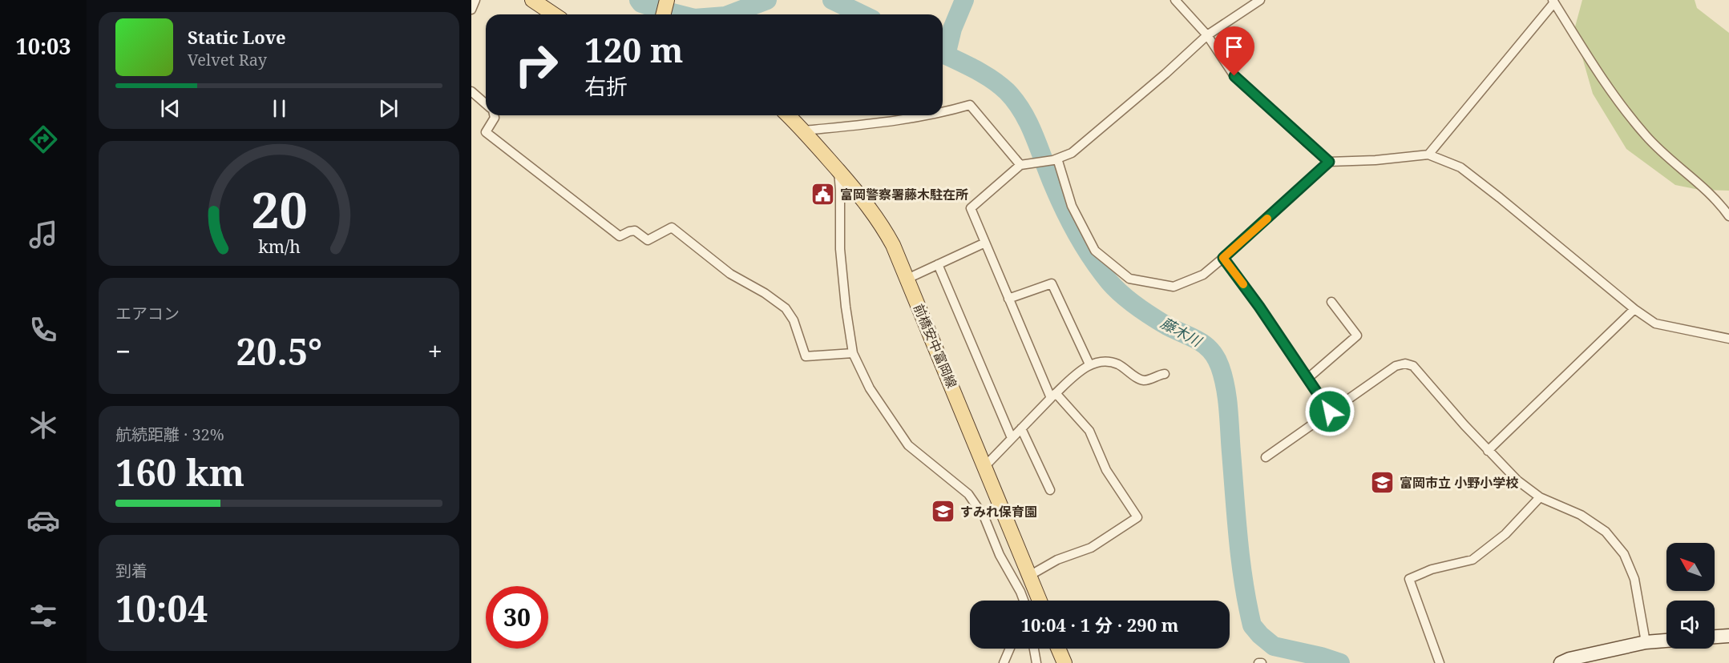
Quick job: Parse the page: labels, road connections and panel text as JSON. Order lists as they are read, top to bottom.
{
  "streets": {
    "main road": ["前橋安中富岡線"]
  },
  "water": ["藤木川"],
  "places": {
    "public building": ["富岡警察署藤木駐在所"],
    "school or university": ["富岡市立 小野小学校", "すみれ保育園"]
  },
  "north": "top left",
  "page": {
    "tabs": "10:03",
    "turn": ["120 m", "右折"],
    "song": ["Static Love", "Velvet Ray"],
    "tile": [
      "エアコン",
      ["航続距離 · 32%", "160 km"],
      ["到着", "10:04"]
    ],
    "heat": ["−", "20.5°", "+"],
    "limit": "30",
    "trip": "10:04 · 1 分 · 290 m",
    "gauge": ["20", "km/h"]
  }
}
